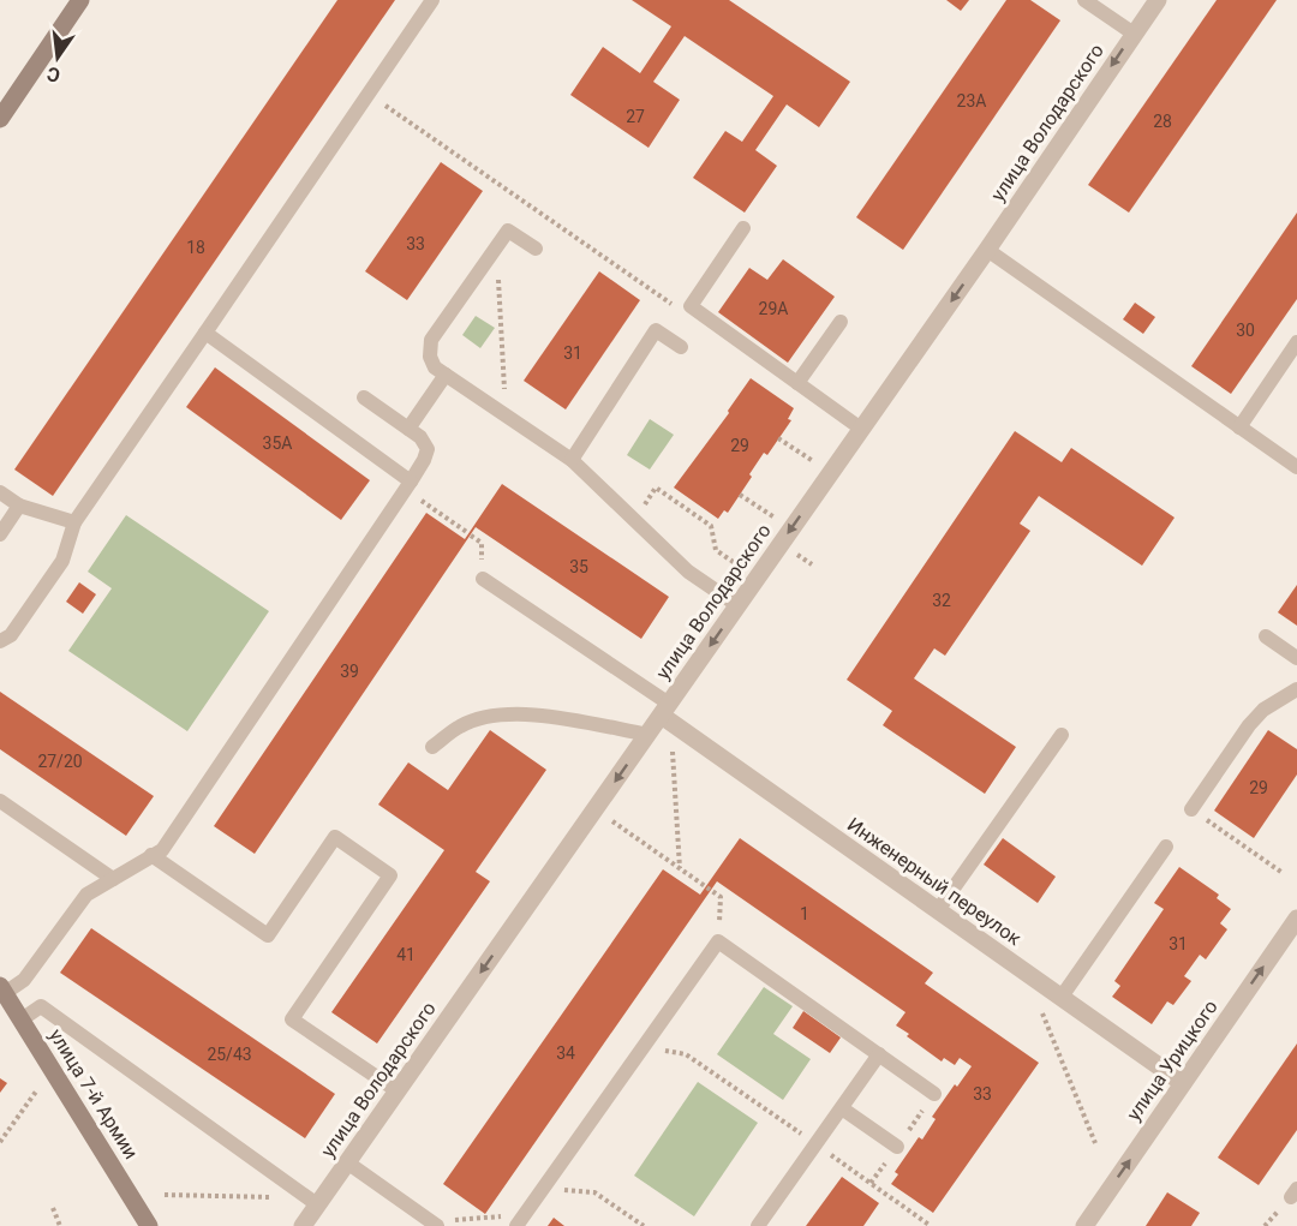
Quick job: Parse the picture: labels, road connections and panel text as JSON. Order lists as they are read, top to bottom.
{
  "streets": {
    "street": [
      "улица Володарского",
      "Инженерный переулок",
      "улица Урицкого",
      "улица 7-й Армии"
    ]
  },
  "crossings": [
    ["улица Володарского", "Инженерный переулок"],
    ["Инженерный переулок", "улица Урицкого"]
  ],
  "one_way": ["улица Володарского", "улица Урицкого"],
  "house_numbers": [
    "23А",
    "27",
    "28",
    "33",
    "18",
    "29А",
    "30",
    "31",
    "35А",
    "29",
    "35",
    "32",
    "39",
    "27/20",
    "29",
    "1",
    "31",
    "41",
    "34",
    "25/43",
    "33"
  ],
  "north": "bottom"
}
